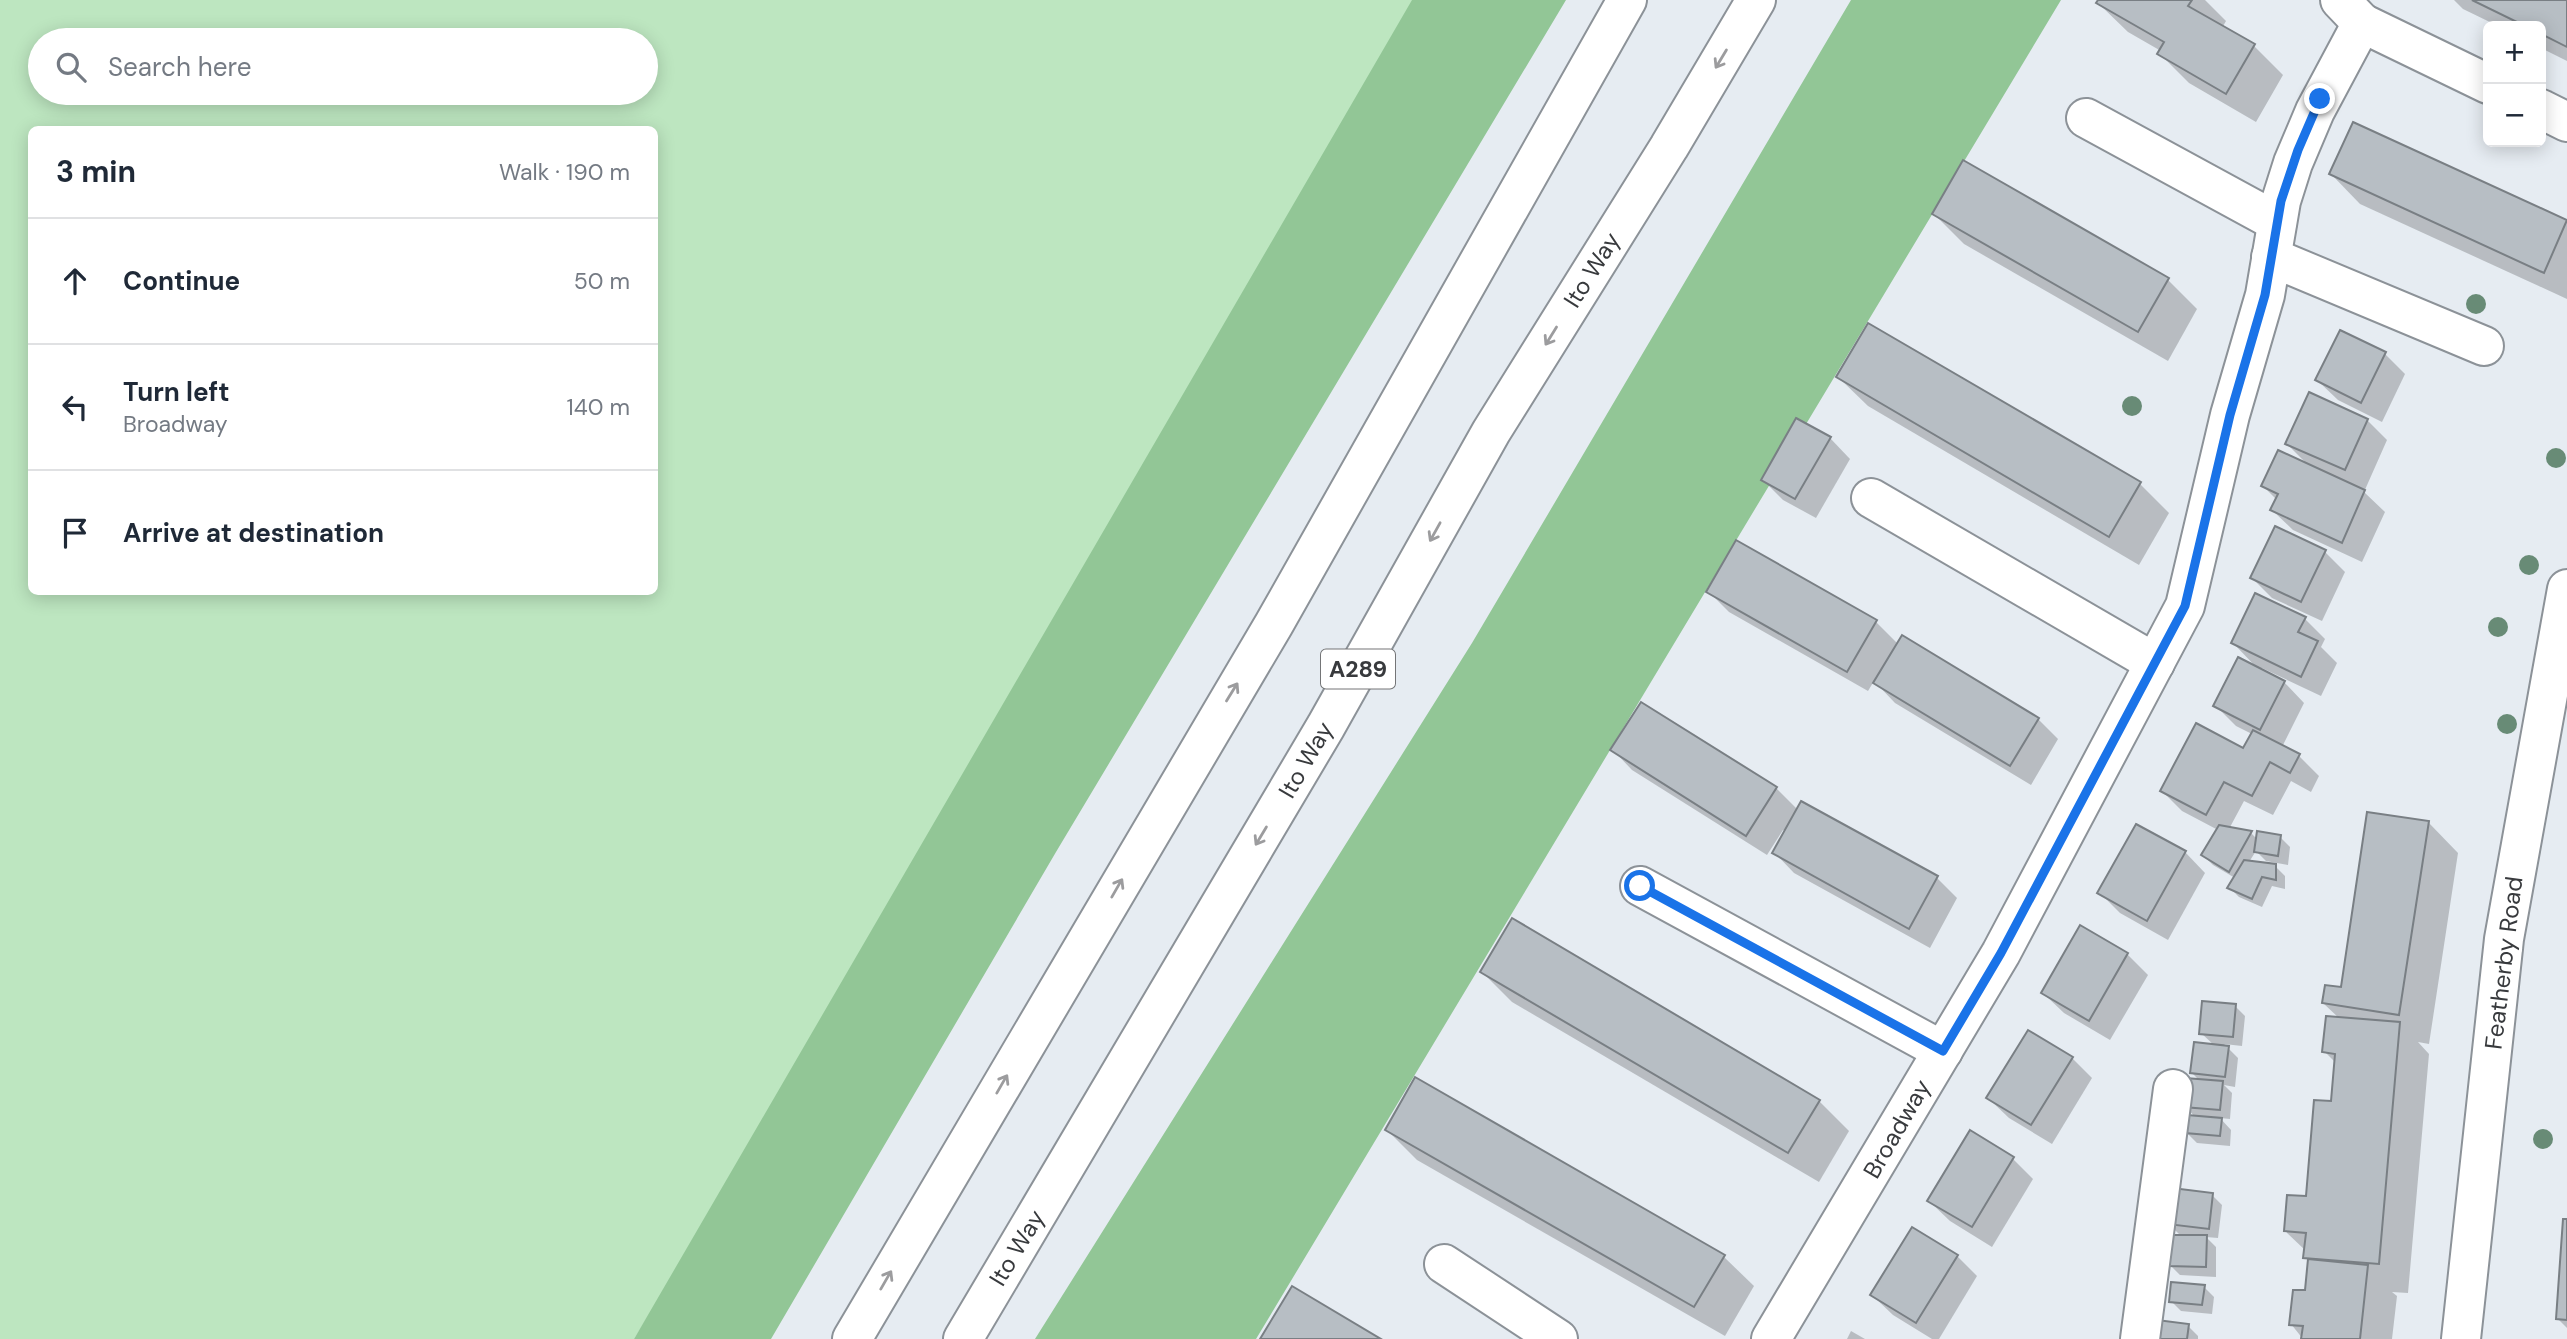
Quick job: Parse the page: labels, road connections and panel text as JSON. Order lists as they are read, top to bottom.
{
  "streets": {
    "main road": [
      "Ito Way",
      "A289",
      "Featherby Road",
      "Broadway"
    ]
  },
  "page": {
    "map_buttons": ["+", "−"],
    "search": "Search here",
    "heading": ["3 min", "Walk · 190 m"],
    "list": [
      ["Continue", "50 m"],
      ["Turn left", "Broadway", "140 m"],
      "Arrive at destination"
    ]
  }
}
